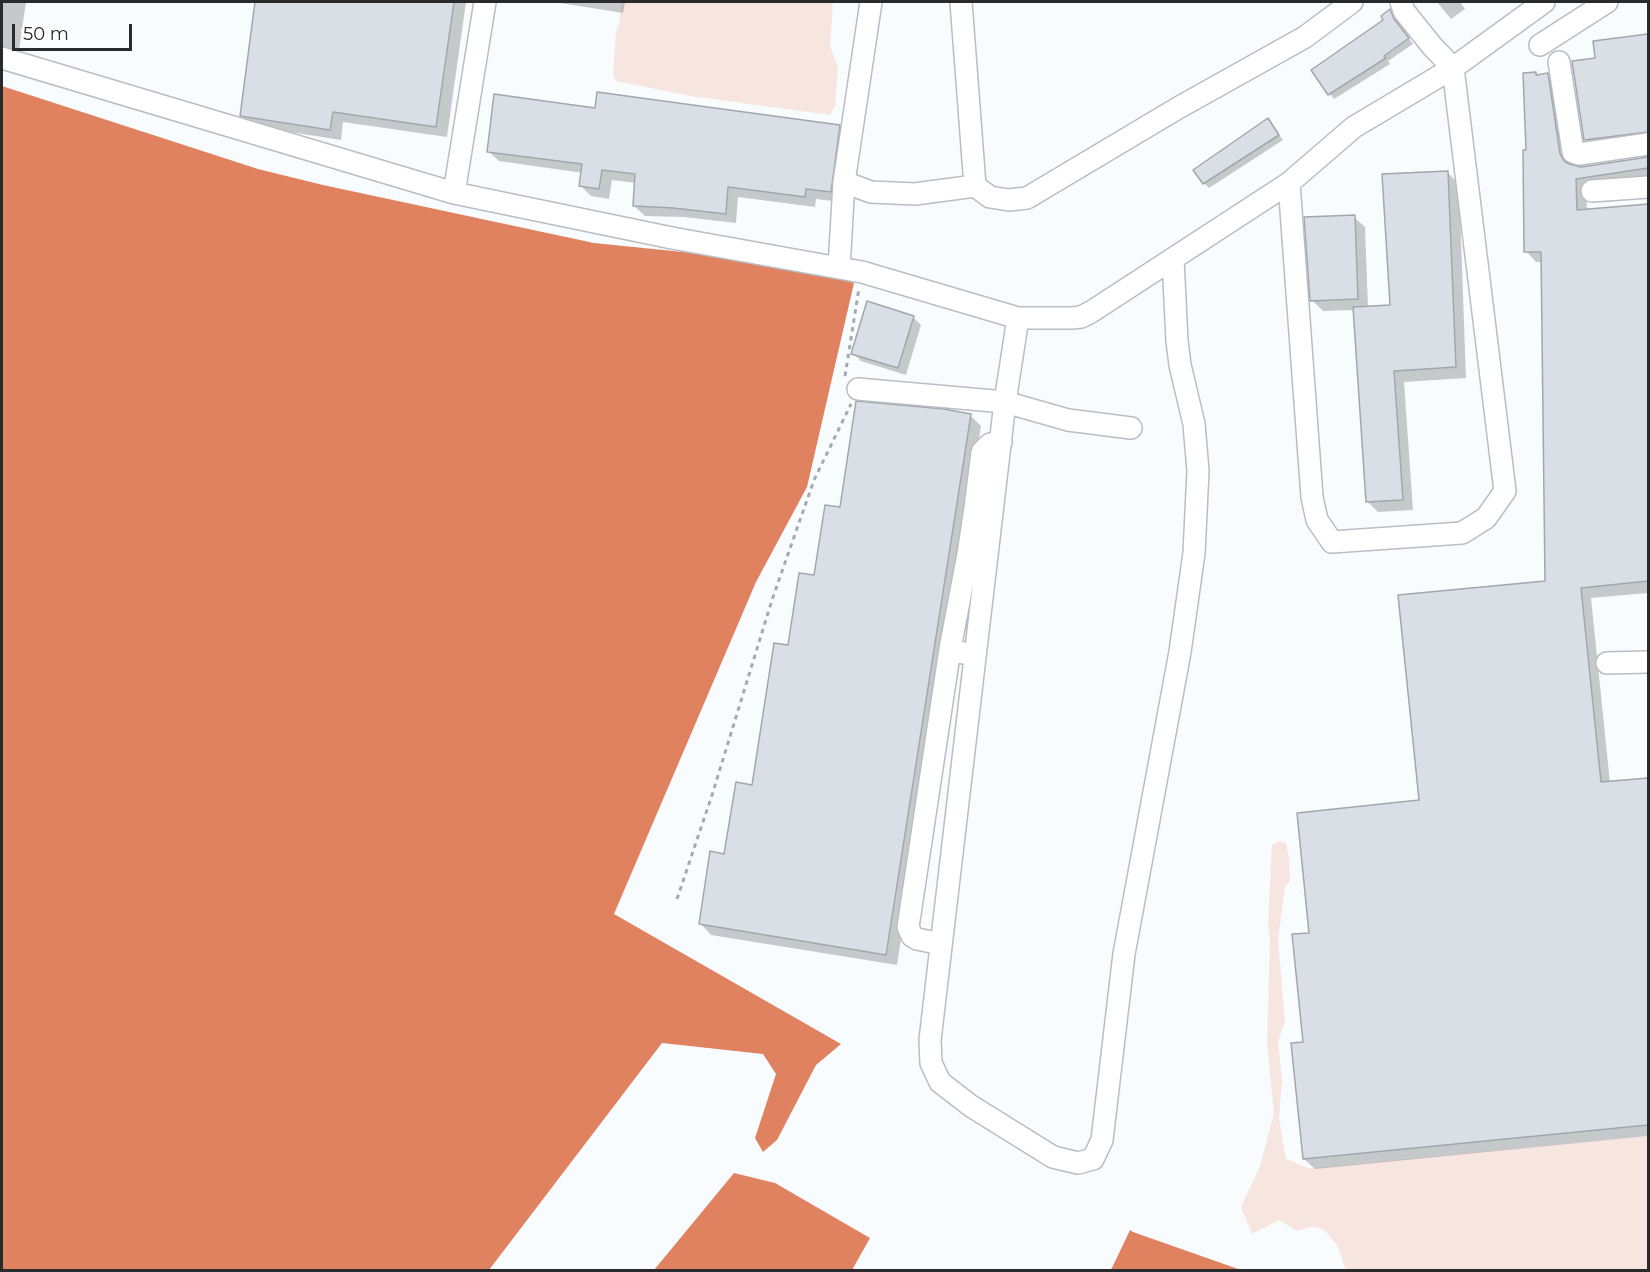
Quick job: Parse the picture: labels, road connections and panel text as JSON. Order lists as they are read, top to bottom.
{
  "scale_bar": "50 m"
}
